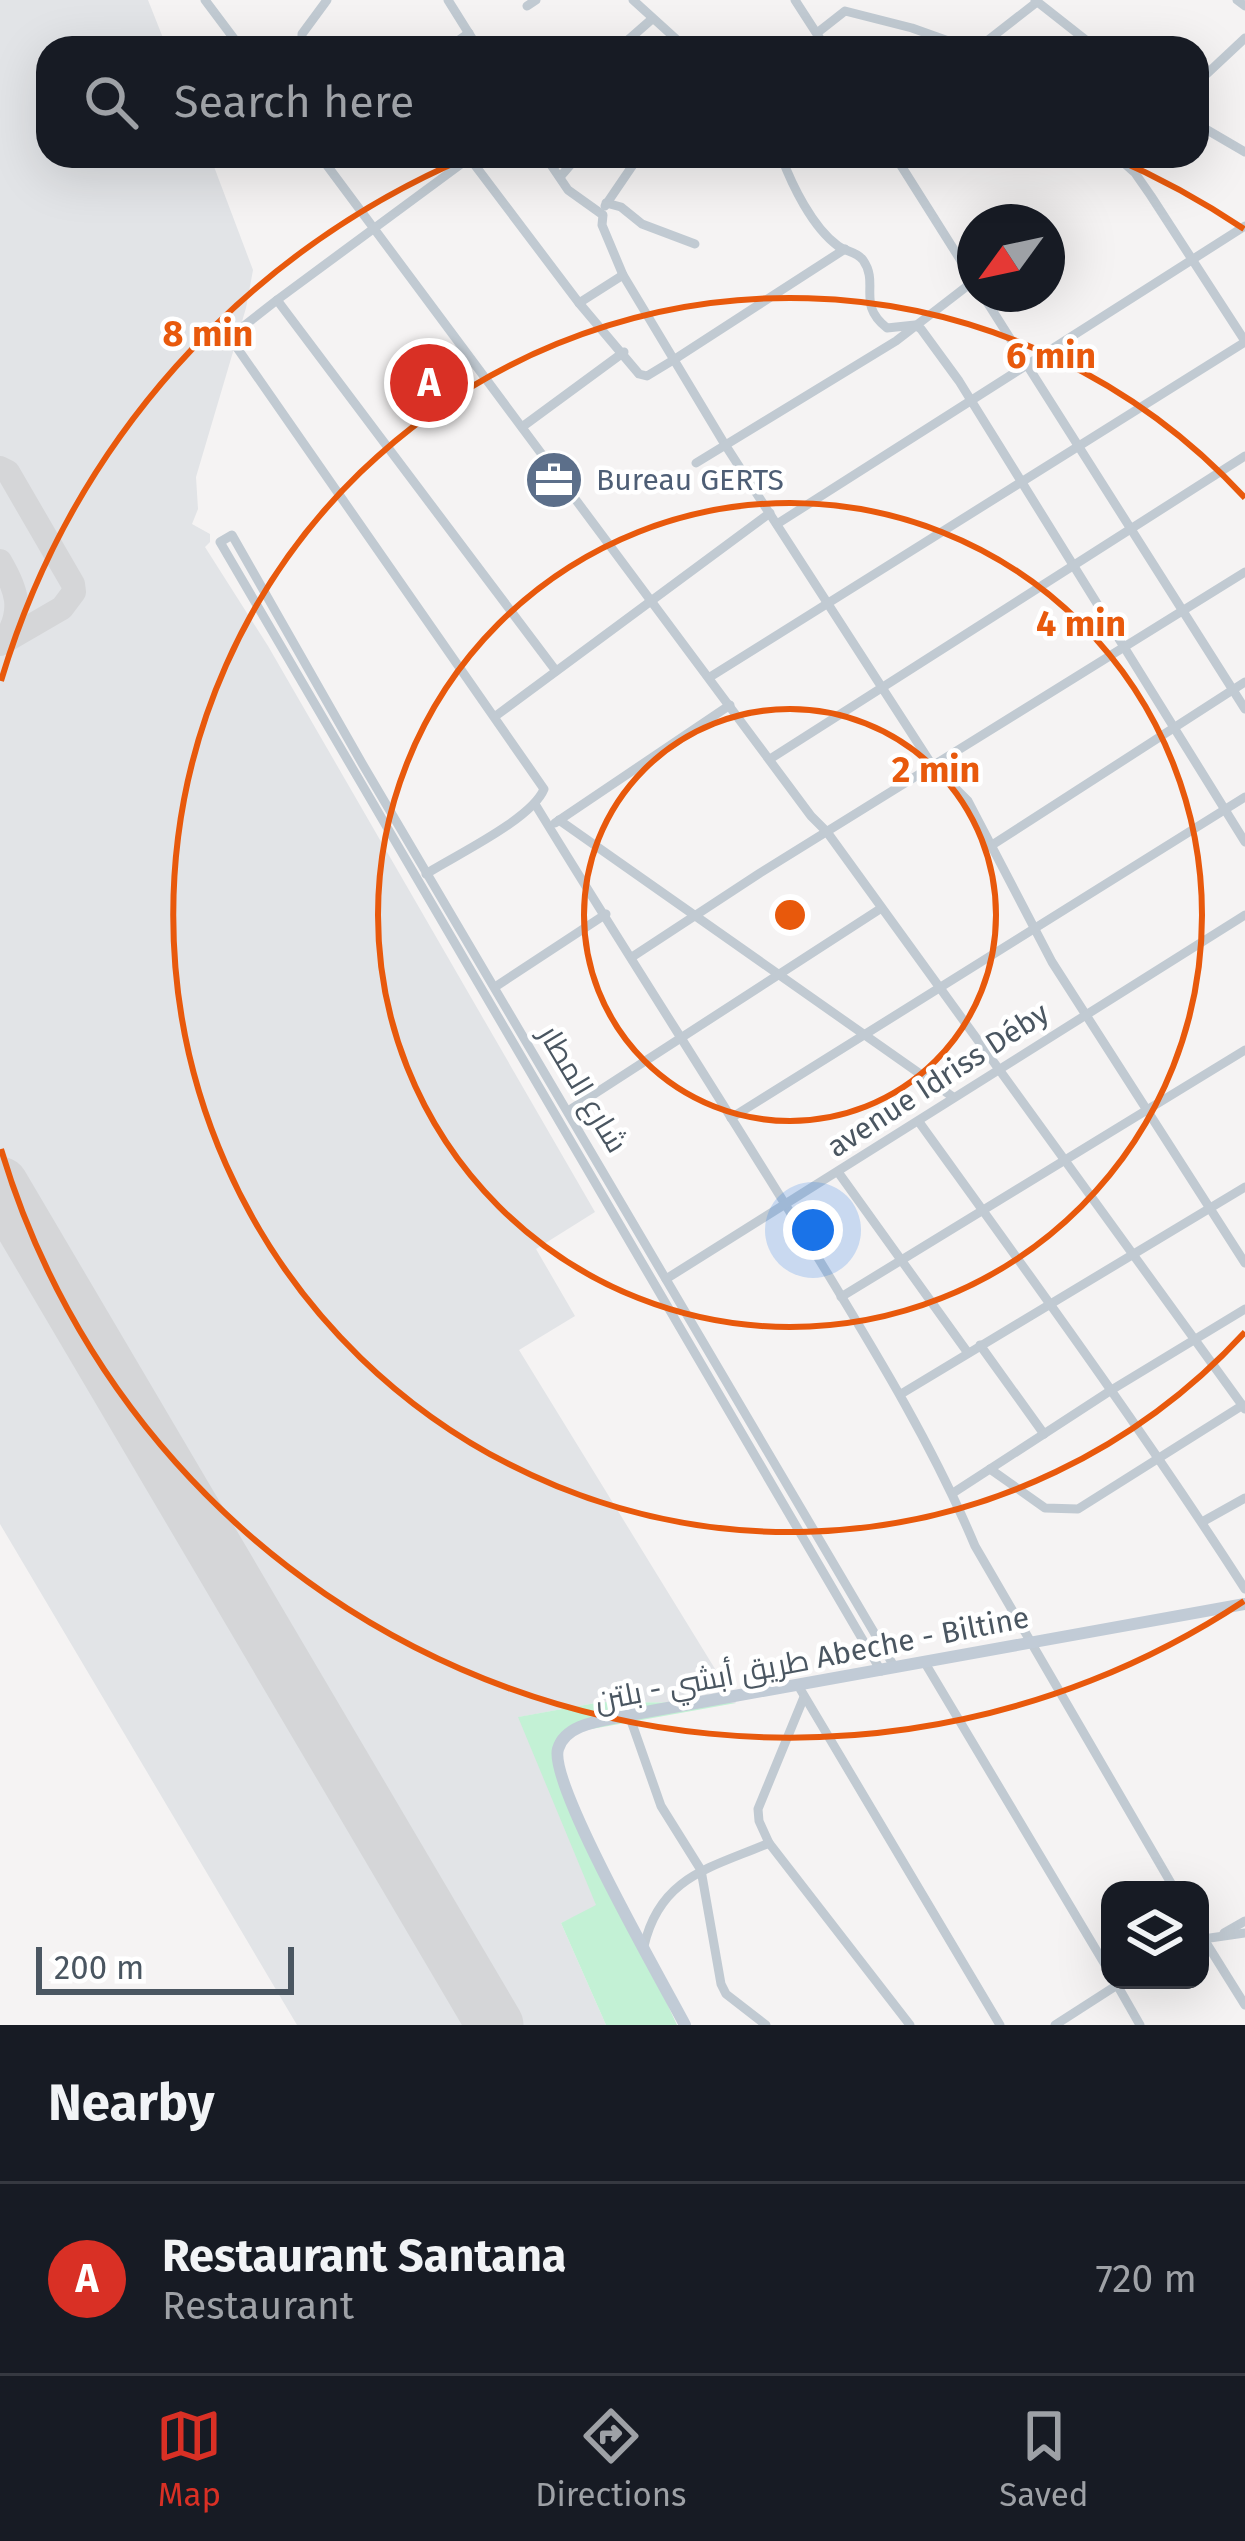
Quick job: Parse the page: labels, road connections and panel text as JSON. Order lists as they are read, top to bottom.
{
  "streets": {
    "main road": ["طريق أبشي - بلتن Abeche - Biltine"],
    "street": ["avenue Idriss Déby", "شارع المطار"]
  },
  "crossings": [
    ["avenue Idriss Déby", "شارع المطار"],
    ["شارع المطار", "طريق أبشي - بلتن Abeche - Biltine"]
  ],
  "places": {
    "office": ["Bureau GERTS"]
  },
  "scale_bar": "200 m",
  "north": "bottom left",
  "page": {
    "search": "Search here",
    "pins": "A",
    "scale": "200 m",
    "heading": "Nearby",
    "list": [
      {
        "mark": "A",
        "name": "Restaurant Santana",
        "note": "Restaurant",
        "value": "720 m"
      }
    ],
    "nav": ["Map", "Directions", "Saved"]
  },
  "rings": [
    "8 min",
    "6 min",
    "4 min",
    "2 min"
  ]
}
